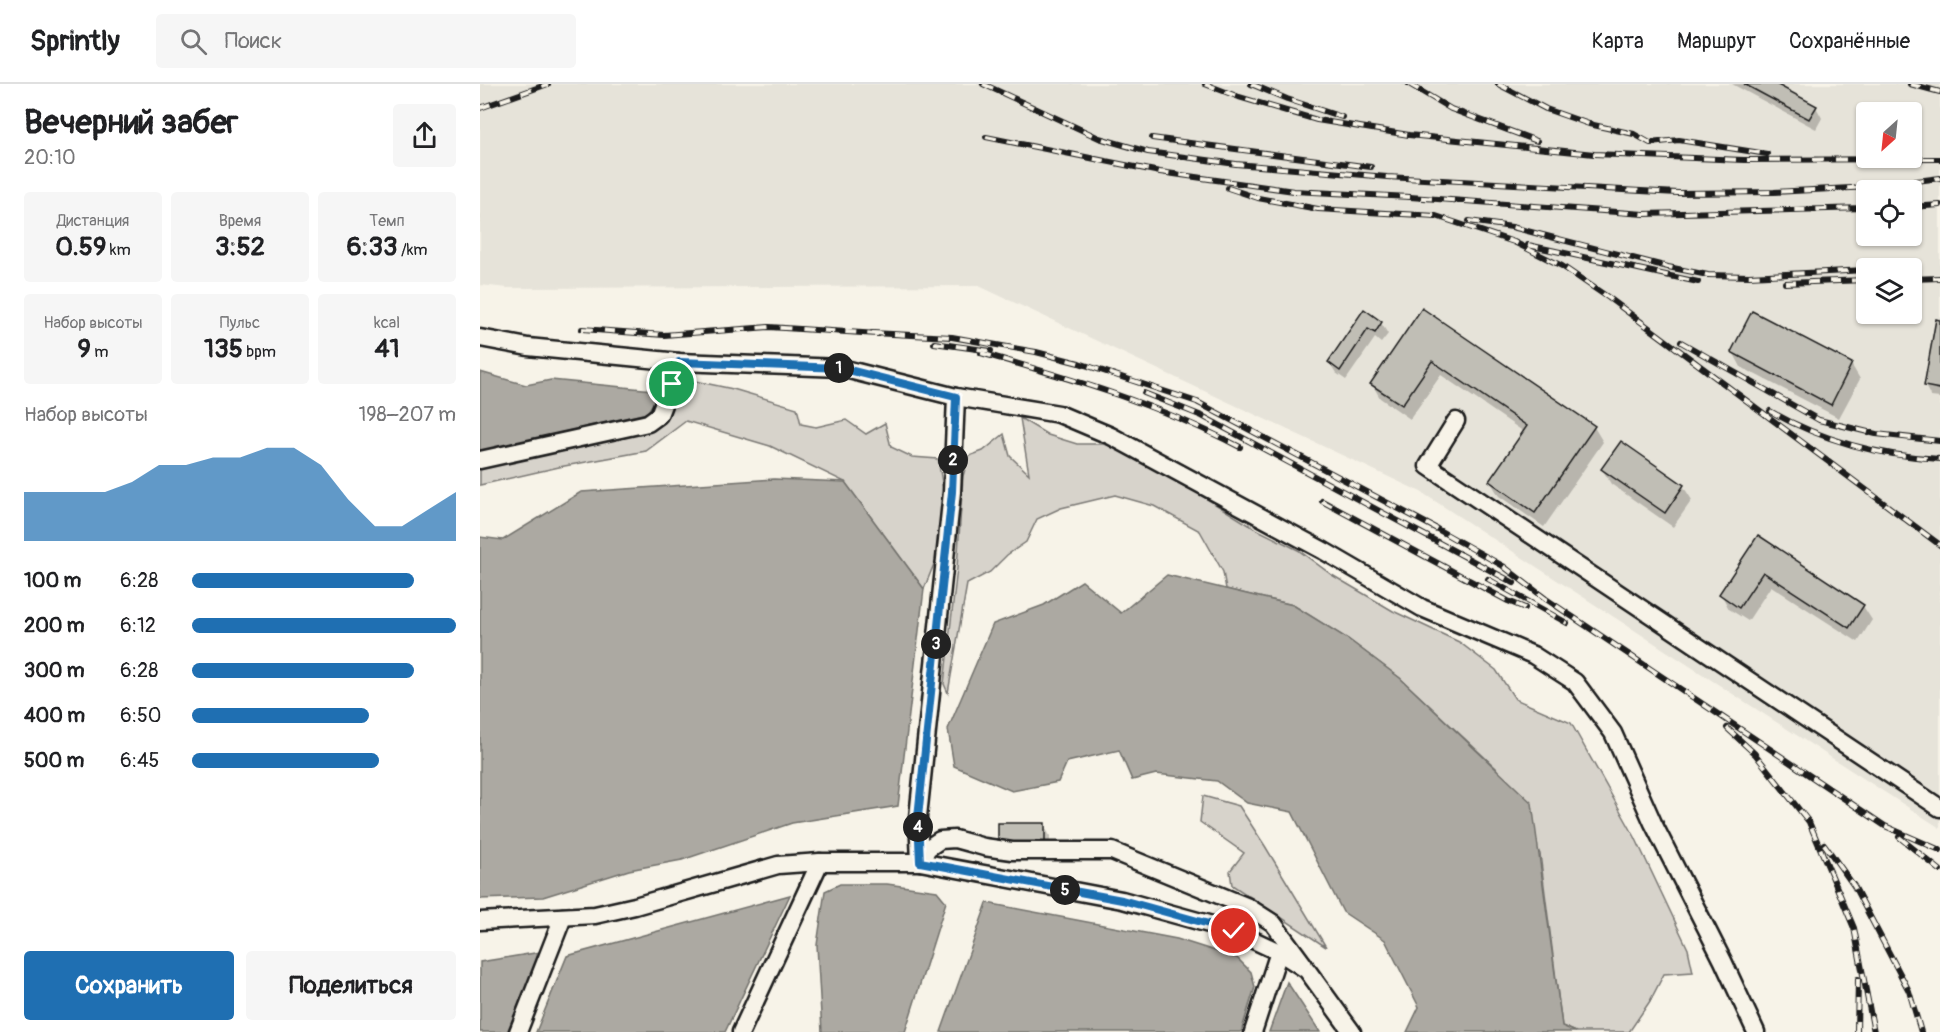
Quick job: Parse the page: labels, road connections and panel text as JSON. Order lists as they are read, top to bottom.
{
  "north": "bottom left",
  "page": {
    "header": "Sprintly",
    "search": "Поиск",
    "nav": ["Карта", "Маршрут", "Сохранённые"],
    "heading": ["Вечерний забег", "20:10"],
    "stats": [
      ["Дистанция", "0.59 km"],
      ["Время", "3:52"],
      ["Темп", "6:33 /km"],
      ["Набор высоты", "9 m"],
      ["Пульс", "135 bpm"],
      ["kcal", "41"]
    ],
    "pins": [
      "1",
      "2",
      "3",
      "4",
      "5"
    ],
    "chart": ["Набор высоты", "198–207 m"],
    "list": [
      {
        "name": "100 m",
        "note": "6:28"
      },
      {
        "name": "200 m",
        "note": "6:12"
      },
      {
        "name": "300 m",
        "note": "6:28"
      },
      {
        "name": "400 m",
        "note": "6:50"
      },
      {
        "name": "500 m",
        "note": "6:45"
      }
    ],
    "buttons": ["Сохранить", "Поделиться"]
  }
}
